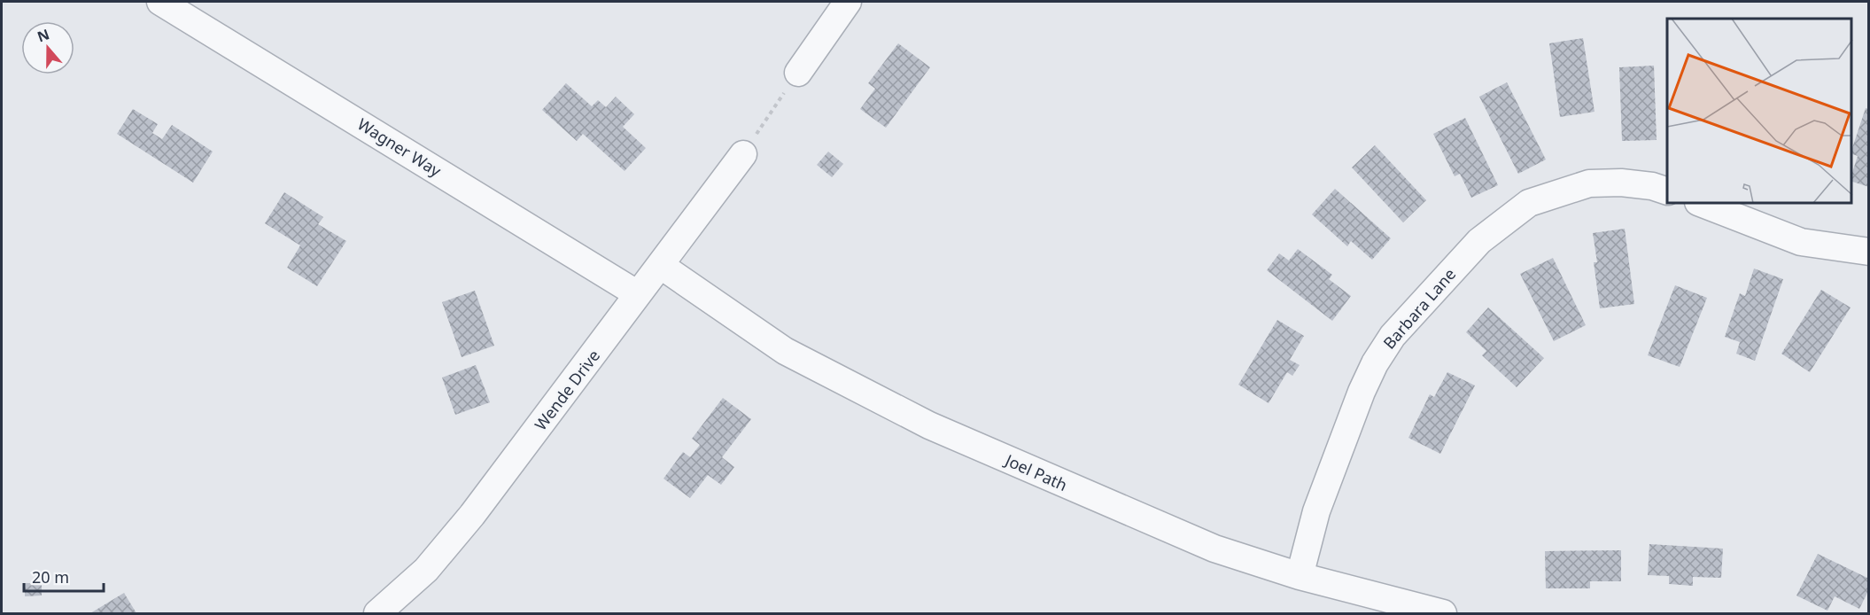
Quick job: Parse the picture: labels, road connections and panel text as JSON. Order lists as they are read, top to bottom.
{
  "streets": {
    "street": [
      "Wagner Way",
      "Barbara Lane",
      "Wende Drive",
      "Joel Path"
    ]
  },
  "crossings": [
    ["Wagner Way", "Wende Drive"],
    ["Barbara Lane", "Joel Path"],
    ["Wende Drive", "Joel Path"]
  ],
  "scale_bar": "20 m",
  "north": "top"
}
